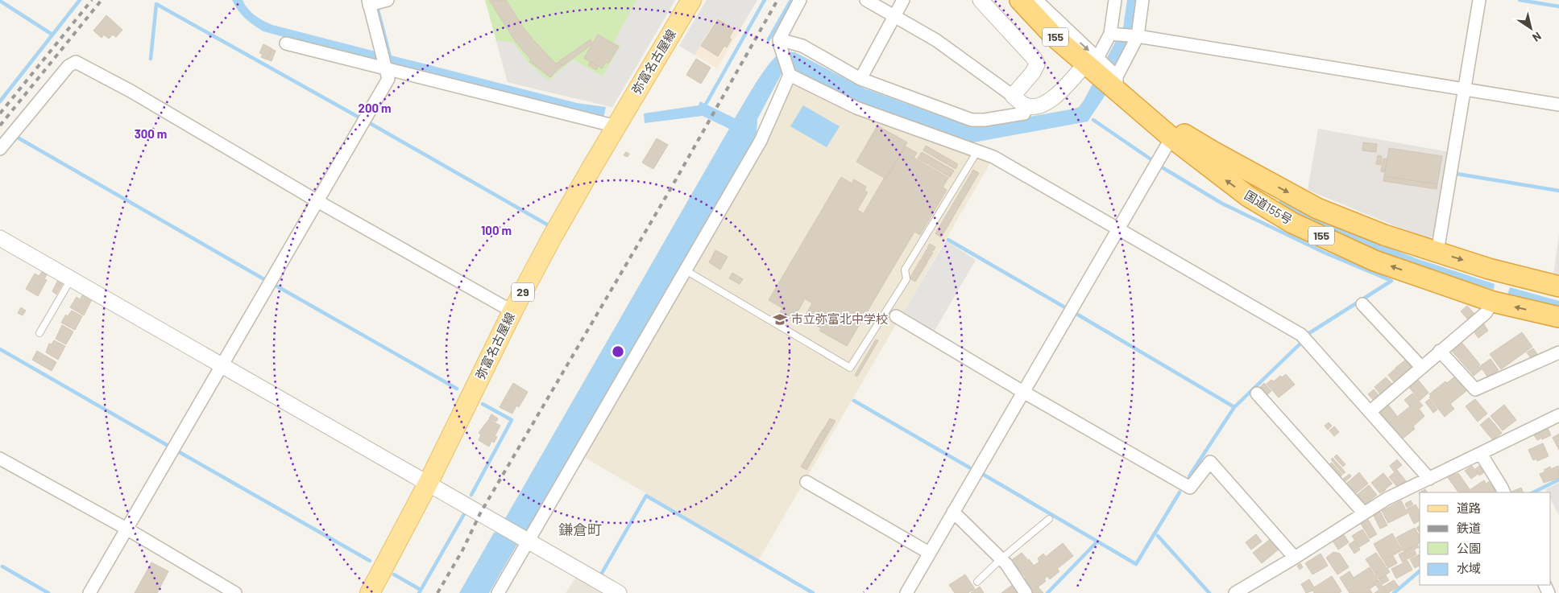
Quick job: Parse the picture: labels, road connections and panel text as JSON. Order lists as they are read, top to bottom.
{
  "streets": {
    "highway": ["155", "国道155号"],
    "main road": ["弥富名古屋線", "29"]
  },
  "districts": ["鎌倉町"],
  "places": {
    "school or university": ["市立弥富北中学校"]
  },
  "legend": [
    "道路",
    "鉄道",
    "公園",
    "水域"
  ],
  "north": "bottom right",
  "rings": ["200 m", "300 m", "100 m"]
}
